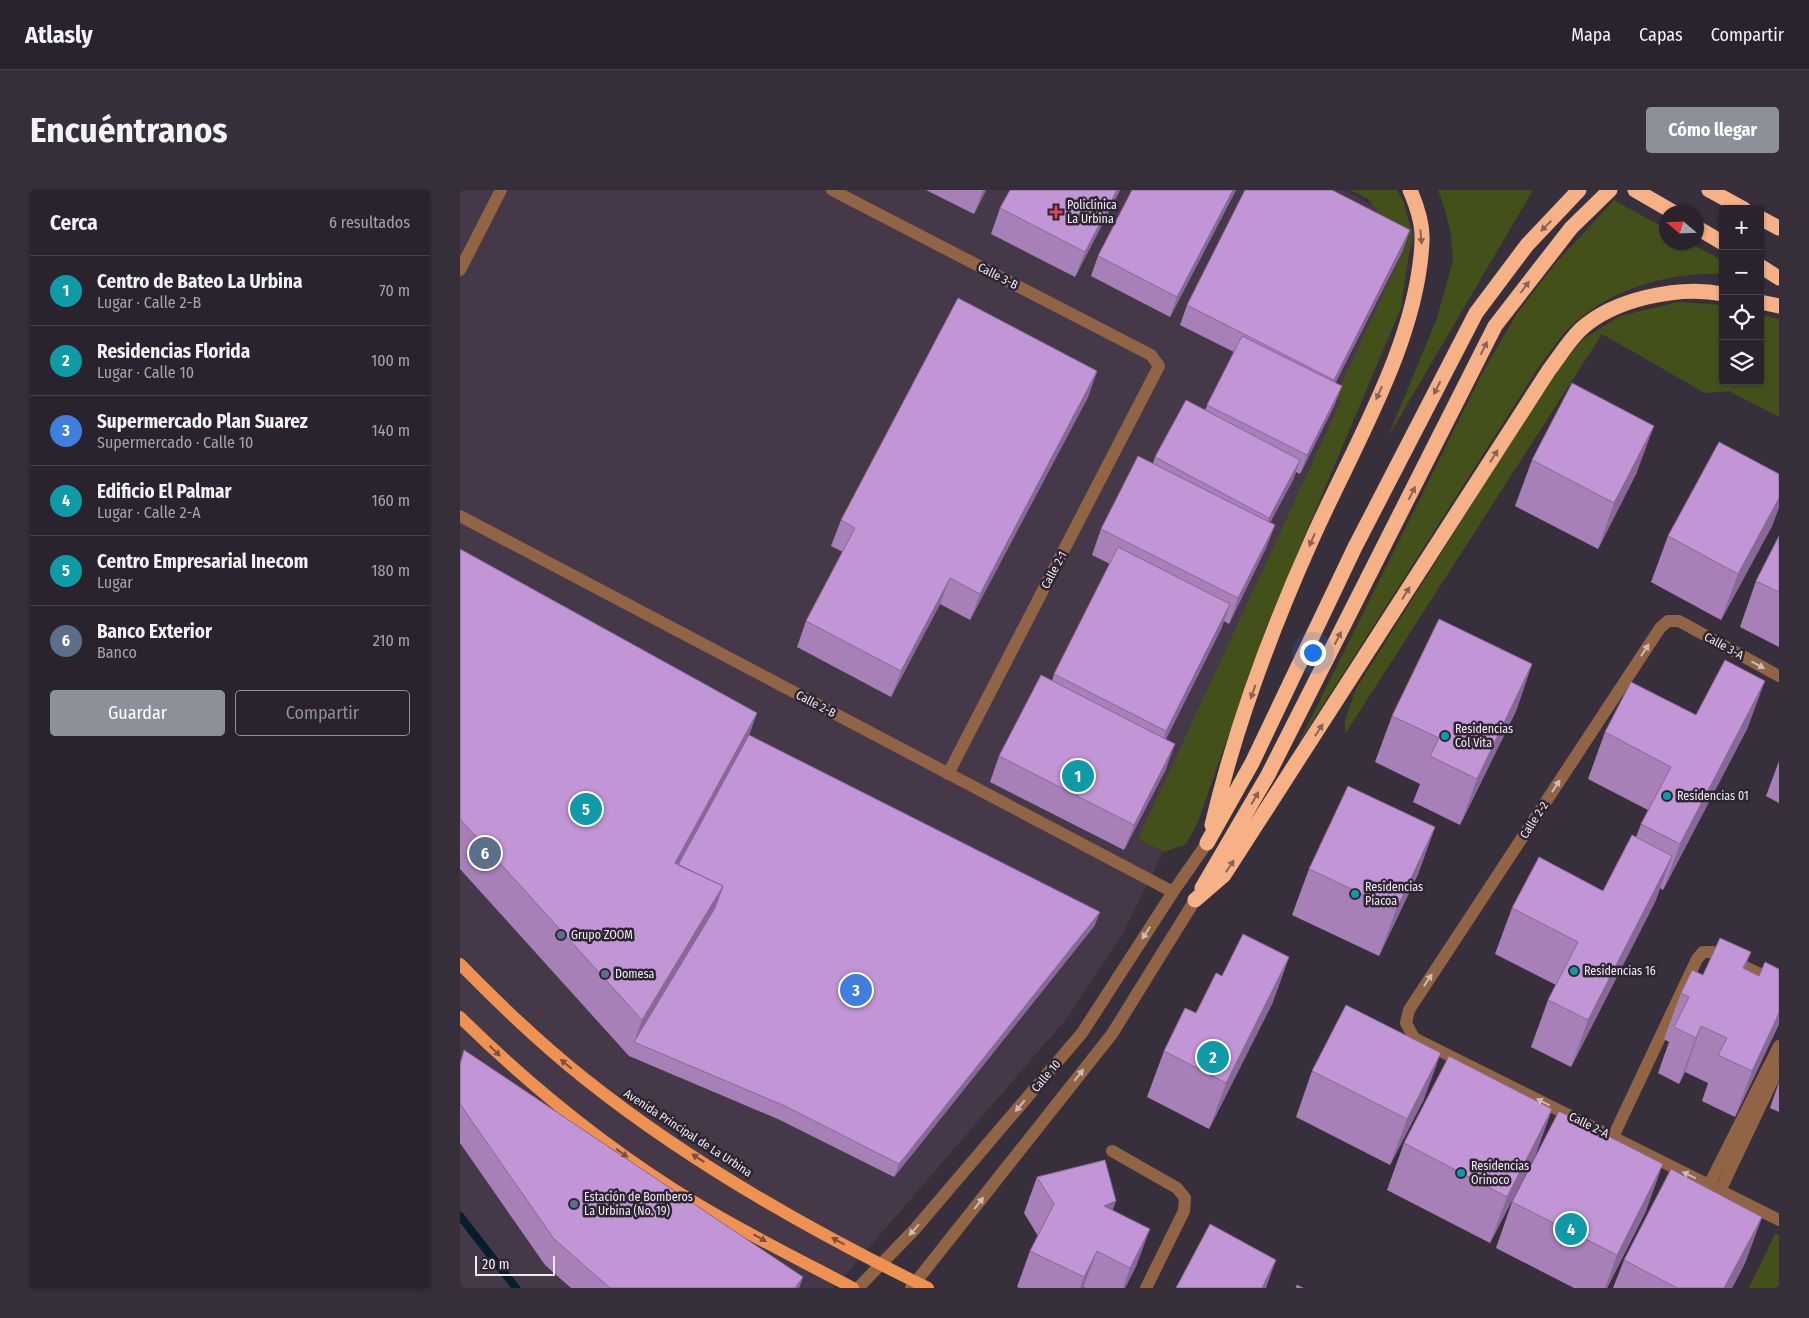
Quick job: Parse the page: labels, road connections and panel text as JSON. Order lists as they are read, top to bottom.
{
  "streets": {
    "main road": ["Avenida Principal de La Urbina"],
    "street": [
      "Calle 3-B",
      "Calle 2-1",
      "Calle 3-A",
      "Calle 2-B",
      "Calle 2-2",
      "Calle 10",
      "Calle 2-A"
    ]
  },
  "crossings": [
    ["Calle 3-B", "Calle 2-1"],
    ["Calle 2-1", "Calle 2-B"],
    ["Calle 3-A", "Calle 2-2"],
    ["Calle 2-B", "Calle 10"],
    ["Calle 2-2", "Calle 2-A"],
    ["Calle 10", "Avenida Principal de La Urbina"]
  ],
  "one_way": ["Calle 3-A", "Calle 2-2", "Calle 2-A"],
  "places": {
    "health": ["Policlínica La Urbina"],
    "other": [
      "Residencias Col Vita",
      "Residencias 01",
      "Residencias Piacoa",
      "Grupo ZOOM",
      "Residencias 16",
      "Domesa",
      "Residencias Orinoco",
      "Estación de Bomberos La Urbina (No. 19)"
    ]
  },
  "scale_bar": "20 m",
  "north": "left",
  "page": {
    "header": "Atlasly",
    "nav": ["Mapa", "Capas", "Compartir"],
    "buttons": [
      "Cómo llegar",
      ["Guardar", "Compartir"]
    ],
    "title": "Encuéntranos",
    "heading": ["Cerca", "6 resultados"],
    "map_buttons": ["+", "−"],
    "list": [
      {
        "mark": "1",
        "name": "Centro de Bateo La Urbina",
        "note": "Lugar · Calle 2-B",
        "value": "70 m"
      },
      {
        "mark": "2",
        "name": "Residencias Florida",
        "note": "Lugar · Calle 10",
        "value": "100 m"
      },
      {
        "mark": "3",
        "name": "Supermercado Plan Suarez",
        "note": "Supermercado · Calle 10",
        "value": "140 m"
      },
      {
        "mark": "4",
        "name": "Edificio El Palmar",
        "note": "Lugar · Calle 2-A",
        "value": "160 m"
      },
      {
        "mark": "5",
        "name": "Centro Empresarial Inecom",
        "note": "Lugar",
        "value": "180 m"
      },
      {
        "mark": "6",
        "name": "Banco Exterior",
        "note": "Banco",
        "value": "210 m"
      }
    ],
    "pins": [
      "1",
      "5",
      "6",
      "3",
      "2",
      "4"
    ],
    "scale": "20 m"
  }
}
